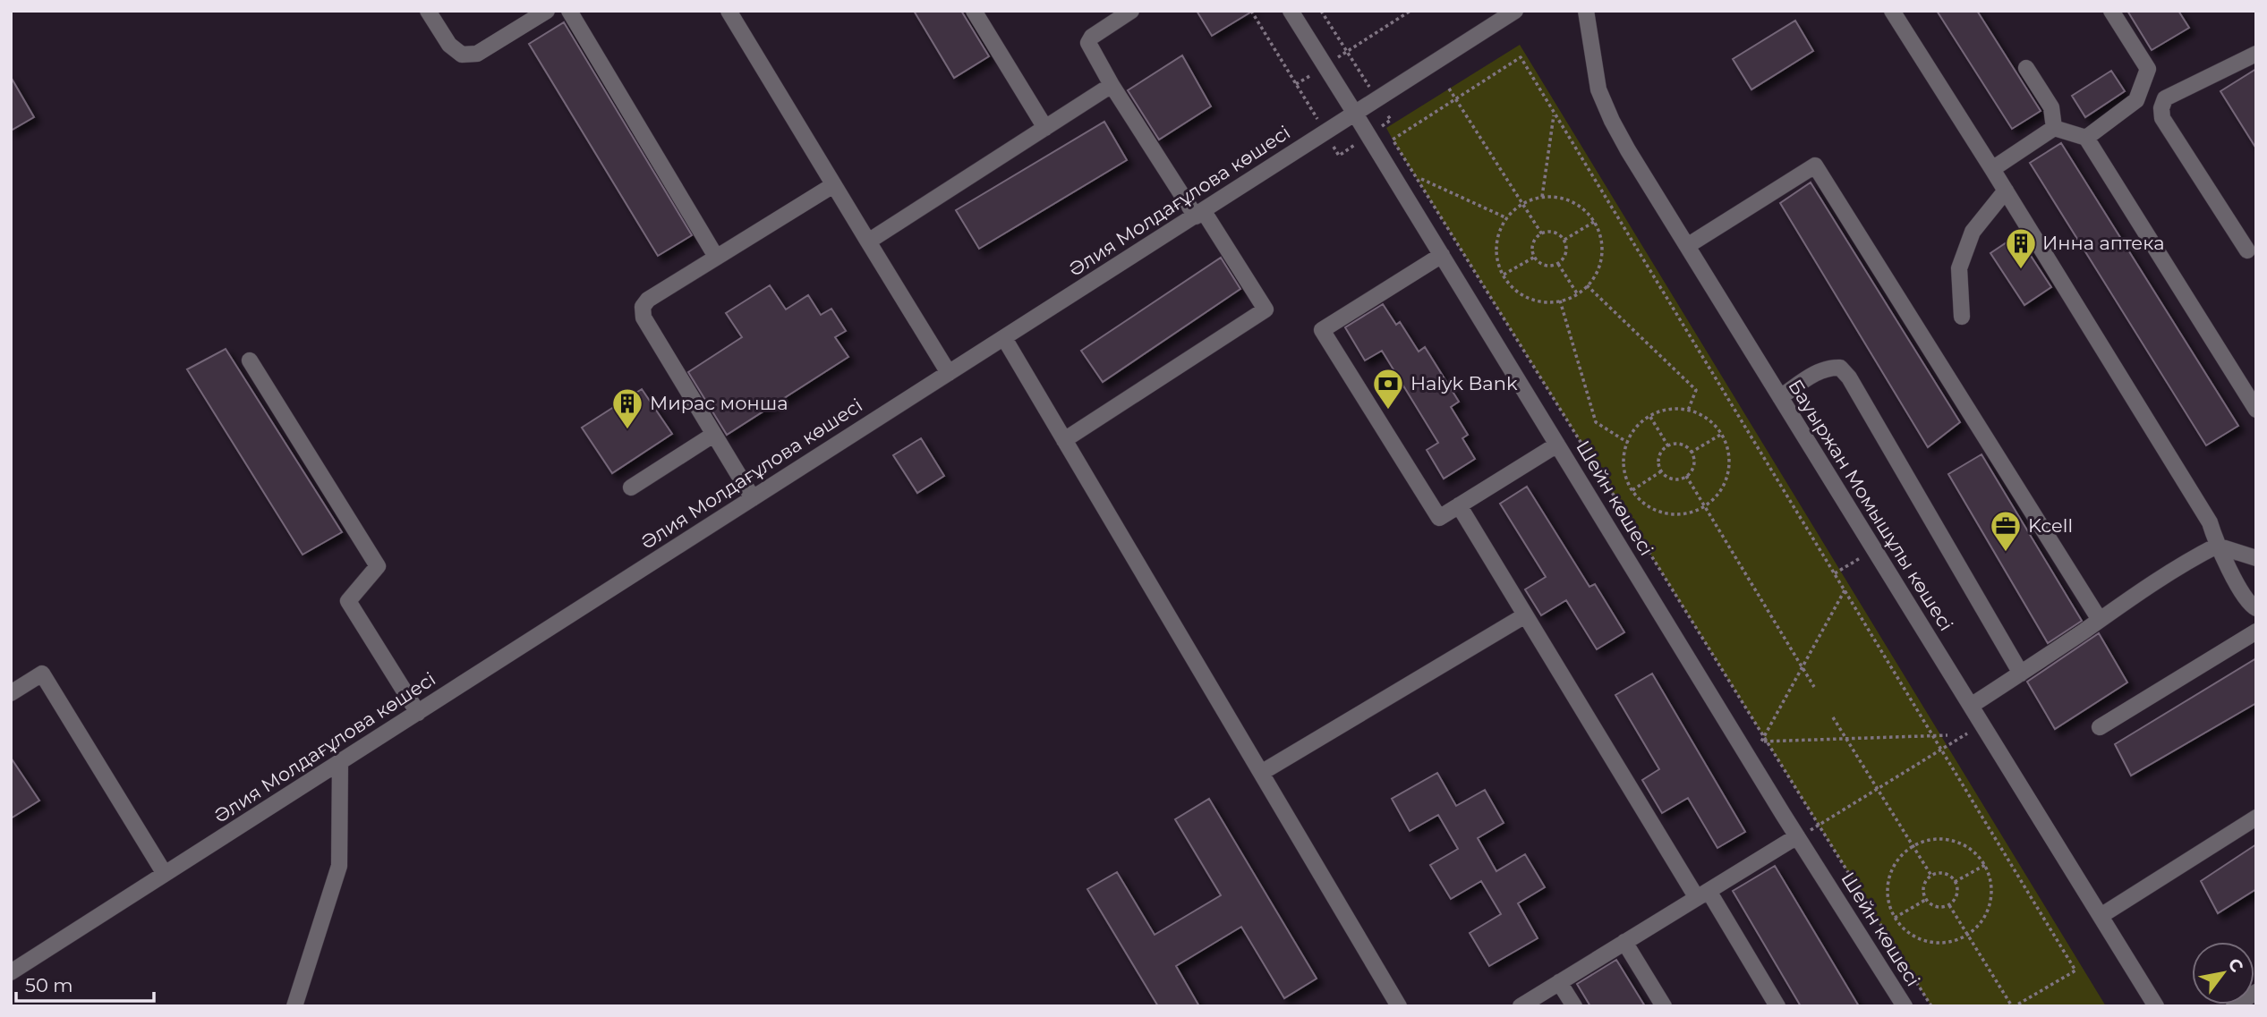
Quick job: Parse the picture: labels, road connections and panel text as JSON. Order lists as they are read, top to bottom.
{
  "streets": {
    "street": ["Әлия Молдағұлова көшесі", "Шейн көшесі", "Бауыржан Момышұлы көшесі"]
  },
  "crossings": [
    ["Әлия Молдағұлова көшесі", "Шейн көшесі"]
  ],
  "places": {
    "building": ["Инна аптека", "Мирас монша"],
    "bank": ["Halyk Bank"],
    "office": ["Kcell"]
  },
  "scale_bar": "50 m",
  "north": "top right"
}
